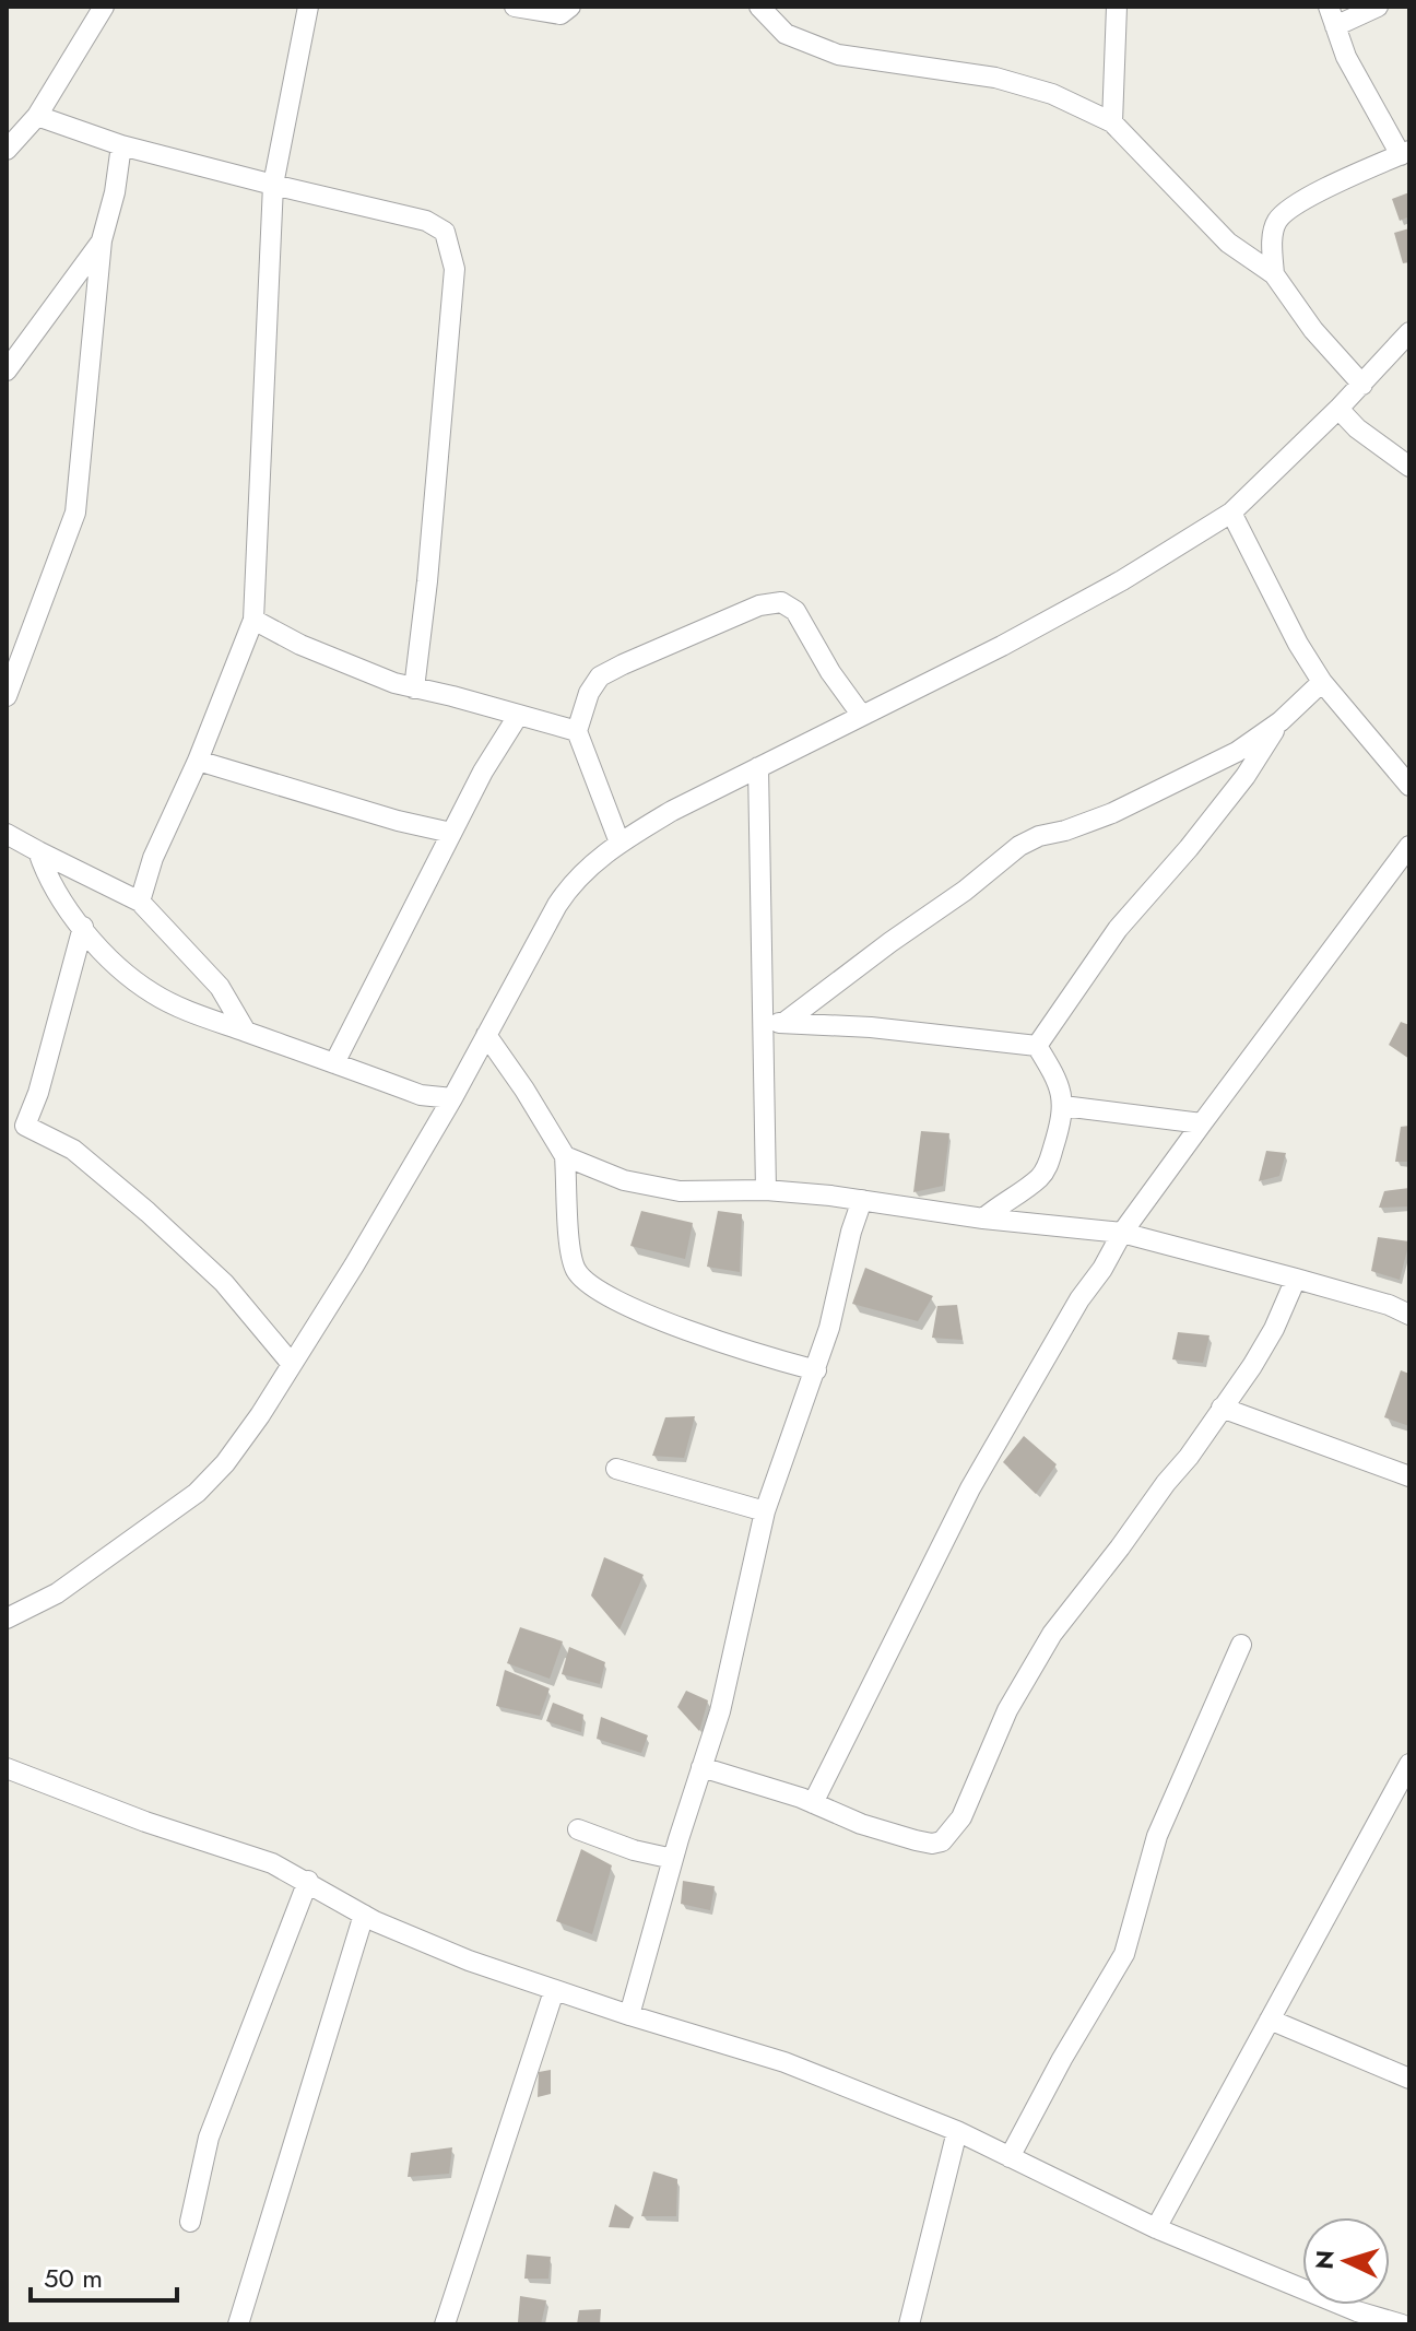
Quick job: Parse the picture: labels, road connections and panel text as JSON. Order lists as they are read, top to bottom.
{
  "scale_bar": "50 m",
  "north": "left"
}
